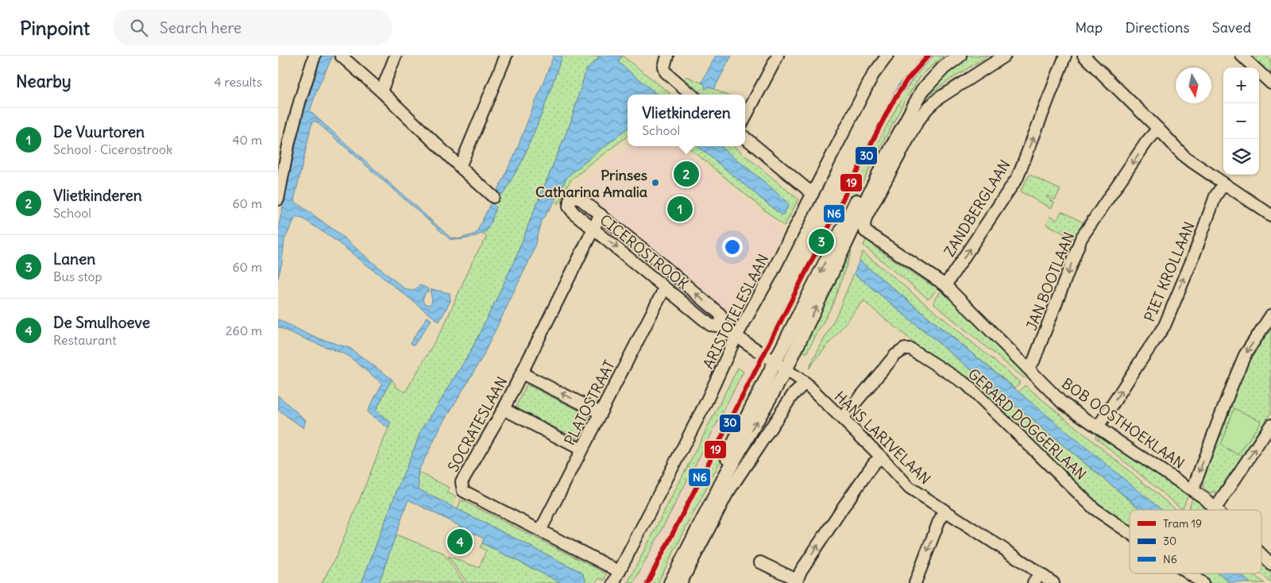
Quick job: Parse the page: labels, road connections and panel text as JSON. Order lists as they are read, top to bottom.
{
  "streets": {
    "street": [
      "ZANDBERGLAAN",
      "CICEROSTROOK",
      "PIET KROLLAAN",
      "JAN BOOTLAAN",
      "ARISTOTELESLAAN",
      "PLATOSTRAAT",
      "BOB OOSTHOEKLAAN",
      "SOCRATESLAAN",
      "GERARD DOGGERLAAN",
      "HANS LARIVELAAN"
    ]
  },
  "crossings": [
    ["ZANDBERGLAAN", "BOB OOSTHOEKLAAN"],
    ["CICEROSTROOK", "ARISTOTELESLAAN"],
    ["CICEROSTROOK", "PLATOSTRAAT"],
    ["CICEROSTROOK", "SOCRATESLAAN"],
    ["CICEROSTROOK", "HANS LARIVELAAN"],
    ["PIET KROLLAAN", "BOB OOSTHOEKLAAN"],
    ["JAN BOOTLAAN", "BOB OOSTHOEKLAAN"],
    ["ARISTOTELESLAAN", "SOCRATESLAAN"],
    ["PLATOSTRAAT", "SOCRATESLAAN"],
    ["GERARD DOGGERLAAN", "HANS LARIVELAAN"]
  ],
  "one_way": ["ZANDBERGLAAN", "JAN BOOTLAAN"],
  "places": ["Prinses Catharina Amalia"],
  "lines": ["tram line 19", "transit line 30", "transit line N6"],
  "legend": ["Tram 19", "30", "N6"],
  "north": "bottom",
  "page": {
    "header": "Pinpoint",
    "search": "Search here",
    "nav": ["Map", "Directions", "Saved"],
    "heading": ["Nearby", "4 results"],
    "map_buttons": ["+", "−"],
    "popup": ["Vlietkinderen", "School"],
    "list": [
      {
        "mark": "1",
        "name": "De Vuurtoren",
        "note": "School · Cicerostrook",
        "value": "40 m"
      },
      {
        "mark": "2",
        "name": "Vlietkinderen",
        "note": "School",
        "value": "60 m"
      },
      {
        "mark": "3",
        "name": "Lanen",
        "note": "Bus stop",
        "value": "60 m"
      },
      {
        "mark": "4",
        "name": "De Smulhoeve",
        "note": "Restaurant",
        "value": "260 m"
      }
    ],
    "pins": [
      "2",
      "1",
      "3",
      "4"
    ]
  }
}
